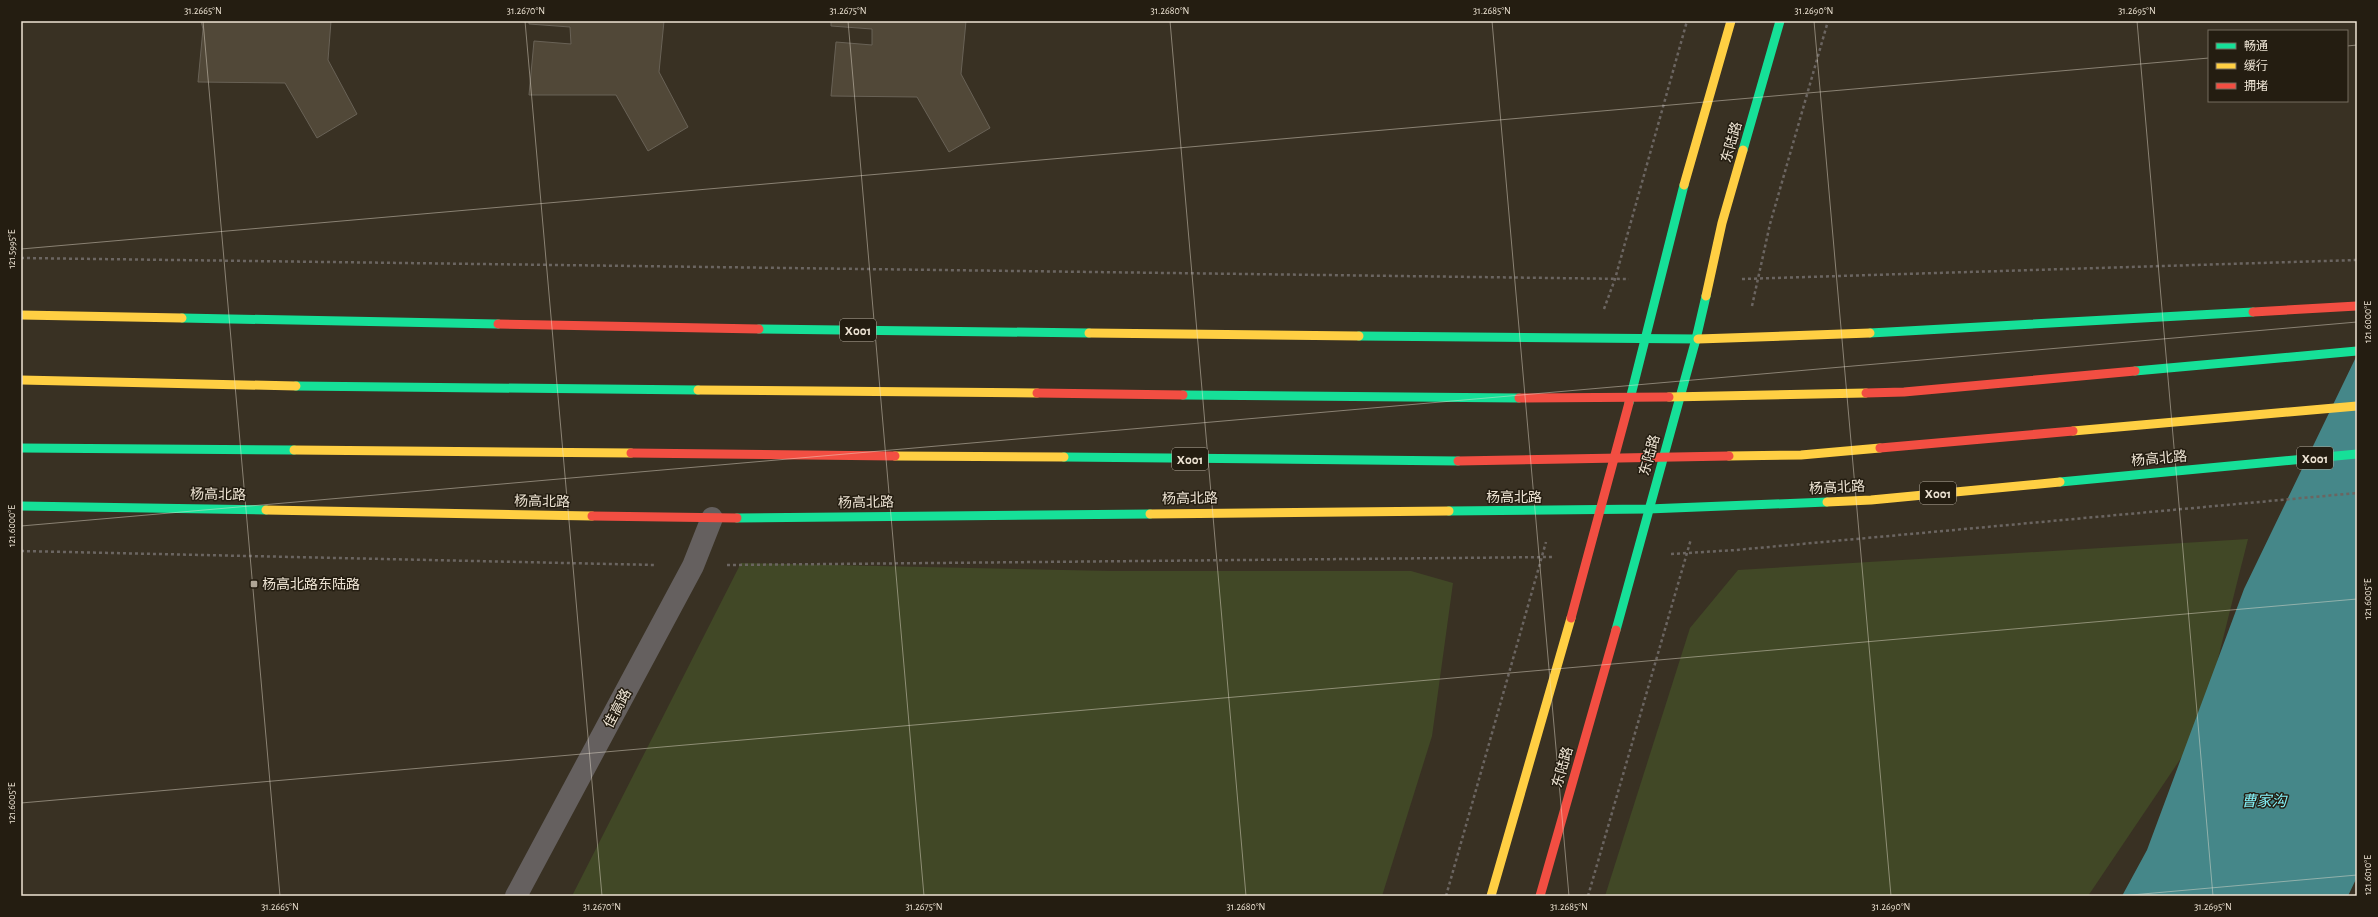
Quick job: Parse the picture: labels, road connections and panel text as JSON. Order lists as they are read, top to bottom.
{
  "streets": {
    "main road": ["东陆路", "X001", "杨高北路"],
    "street": ["佳高路"]
  },
  "crossings": [
    ["东陆路", "X001"],
    ["东陆路", "杨高北路"],
    ["杨高北路", "佳高路"]
  ],
  "water": ["曹家沟"],
  "places": {
    "transit": ["杨高北路东陆路"]
  },
  "legend": ["畅通", "缓行", "拥堵"],
  "coordinates": [
    "31.2665°N",
    "31.2670°N",
    "31.2675°N",
    "31.2680°N",
    "31.2685°N",
    "31.2690°N",
    "31.2695°N",
    "121.5995°E",
    "121.6000°E",
    "121.6005°E",
    "121.6010°E"
  ]
}
